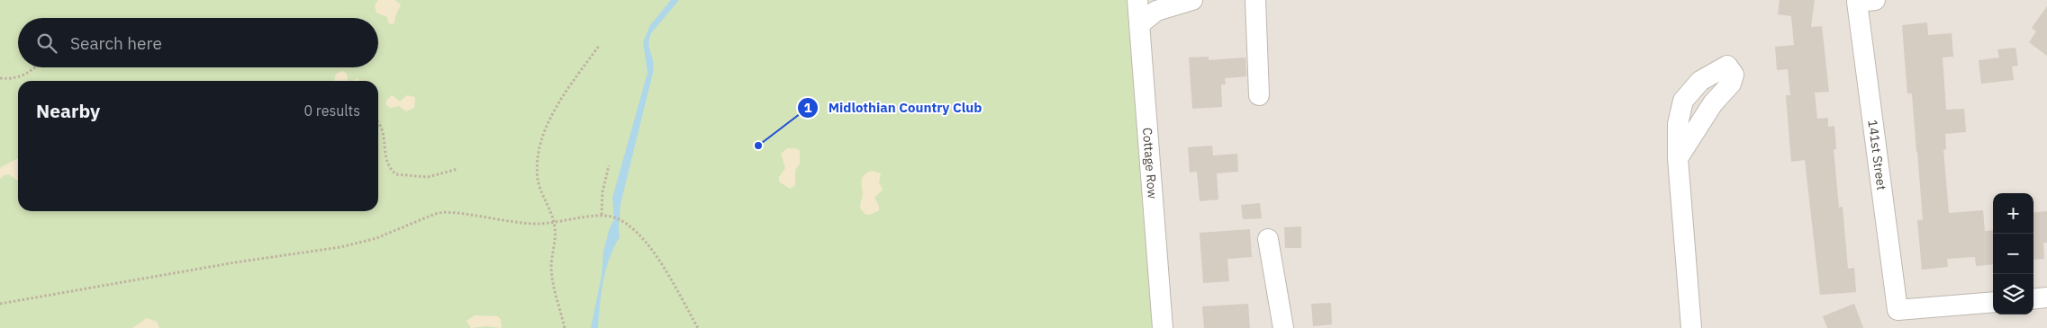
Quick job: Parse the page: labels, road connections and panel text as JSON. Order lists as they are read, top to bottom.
{
  "streets": {
    "street": ["141st Street", "Cottage Row"]
  },
  "places": ["Midlothian Country Club"],
  "page": {
    "search": "Search here",
    "heading": ["Nearby", "0 results"],
    "map_buttons": ["+", "−"]
  }
}
